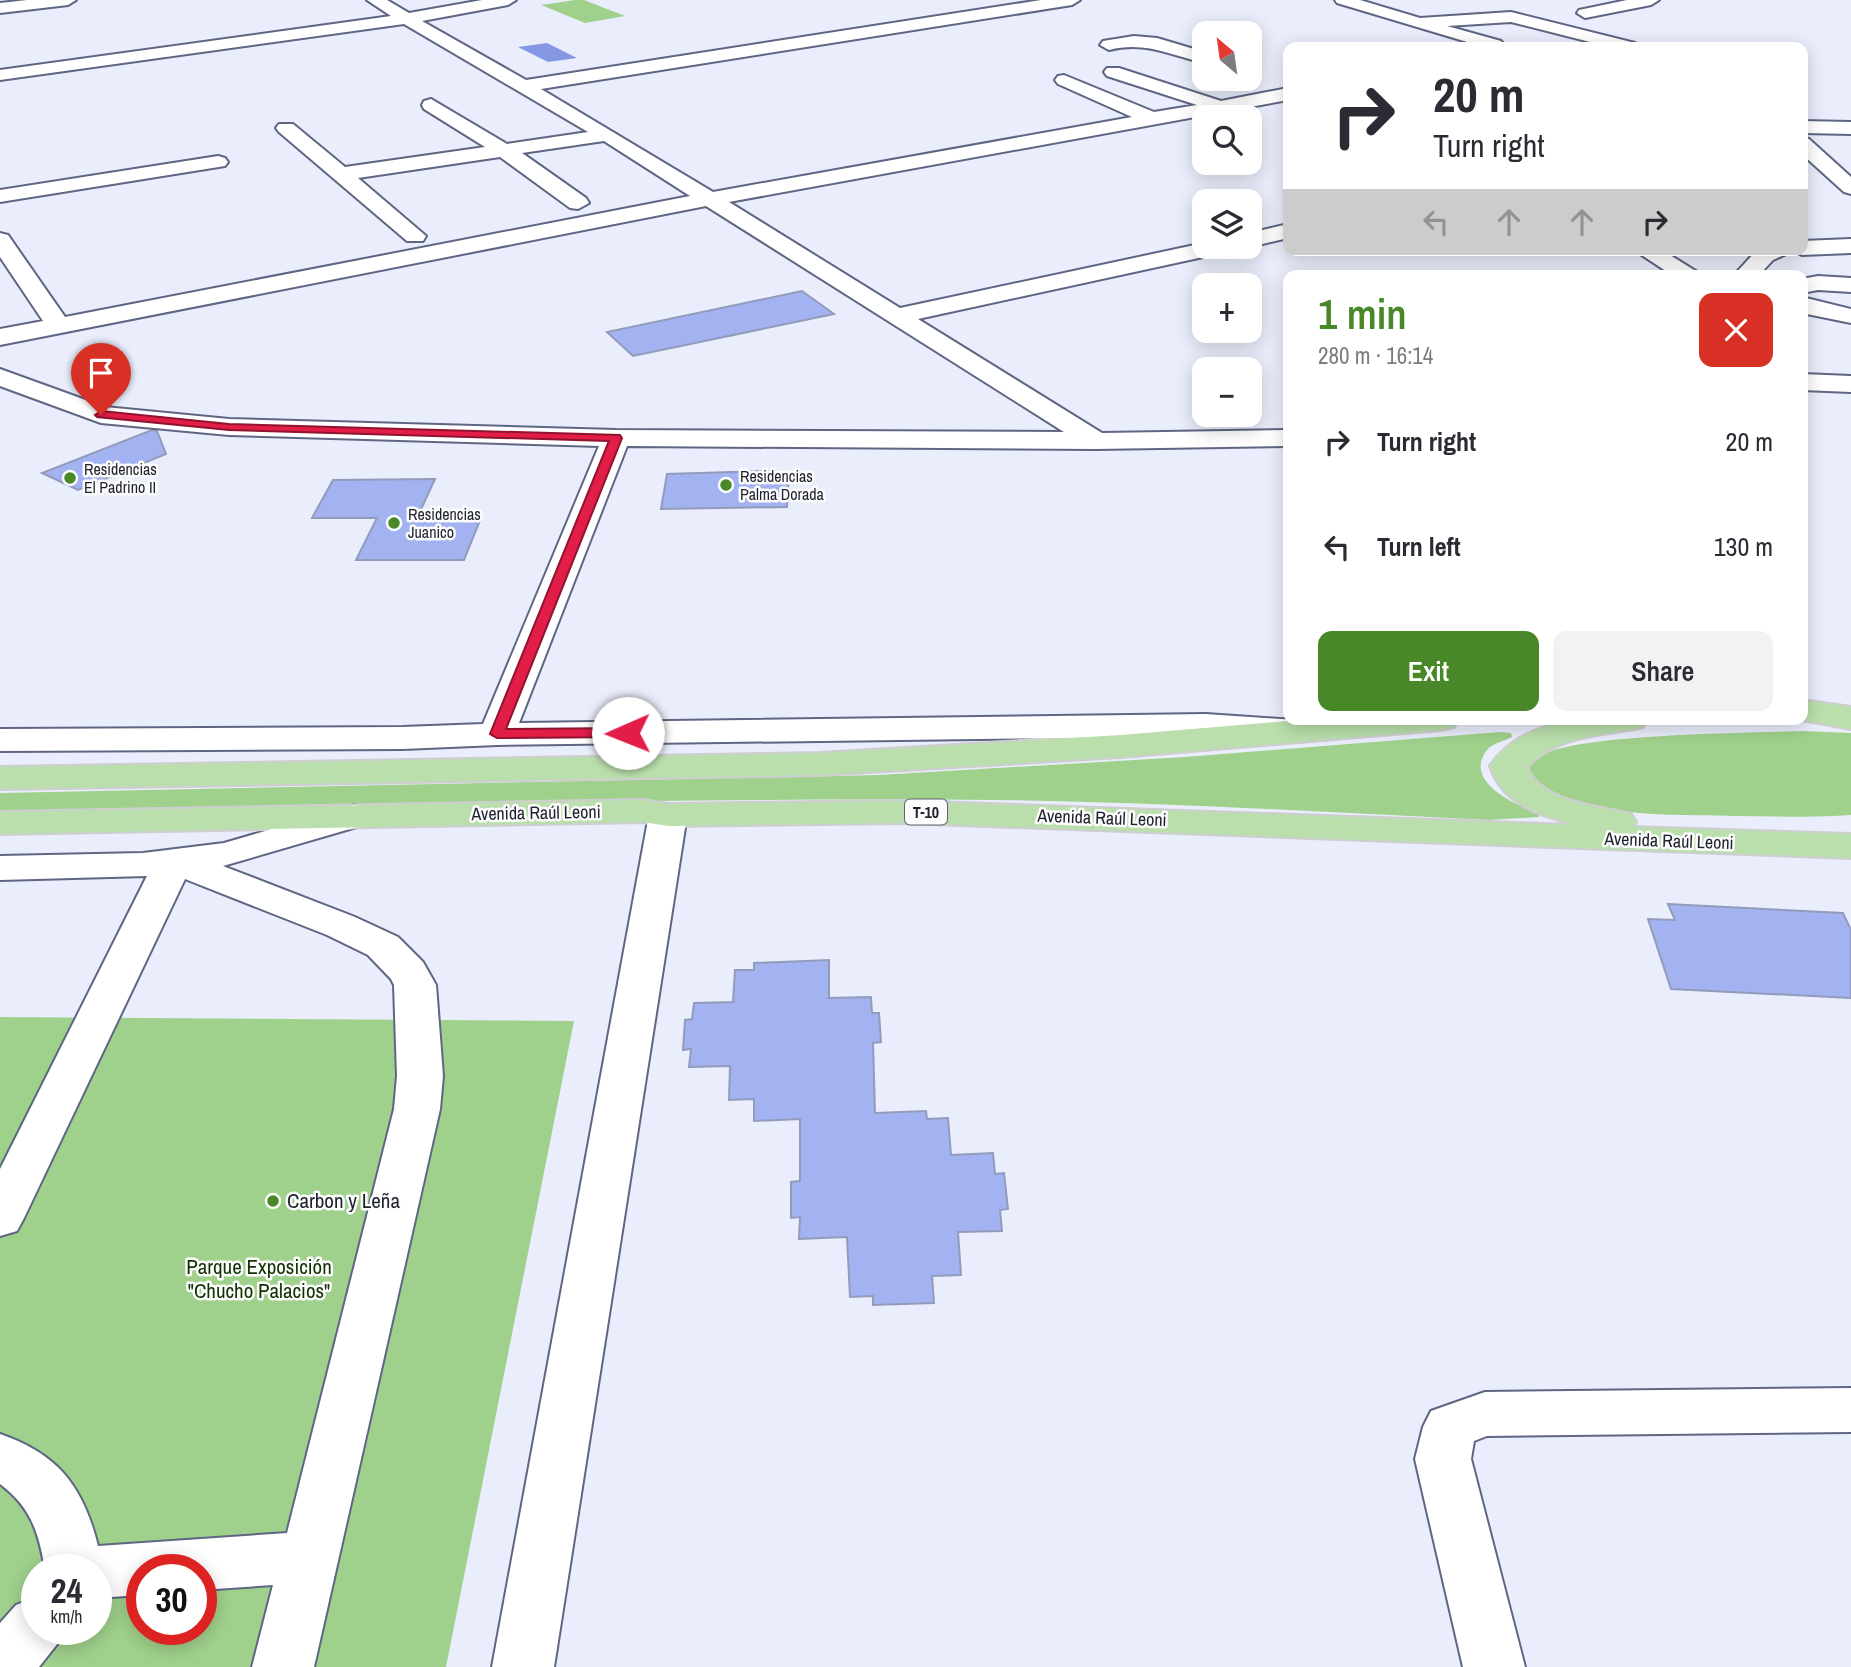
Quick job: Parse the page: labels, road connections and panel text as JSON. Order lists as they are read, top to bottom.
{
  "streets": {
    "highway": ["T-10", "Avenida Raúl Leoni"]
  },
  "parks": ["Parque Exposición \"Chucho Palacios\""],
  "places": [
    "Residencias El Padrino II",
    "Residencias Palma Dorada",
    "Residencias Juanico",
    "Carbon y Leña"
  ],
  "north": "top left",
  "page": {
    "map_buttons": ["+", "−"],
    "turn": ["20 m", "Turn right"],
    "heading": ["1 min", "280 m · 16:14"],
    "list": [
      {
        "name": "Turn right",
        "value": "20 m"
      },
      {
        "name": "Turn left",
        "value": "130 m"
      }
    ],
    "buttons": ["Exit", "Share"],
    "speed": "24 km/h",
    "limit": "30"
  }
}
